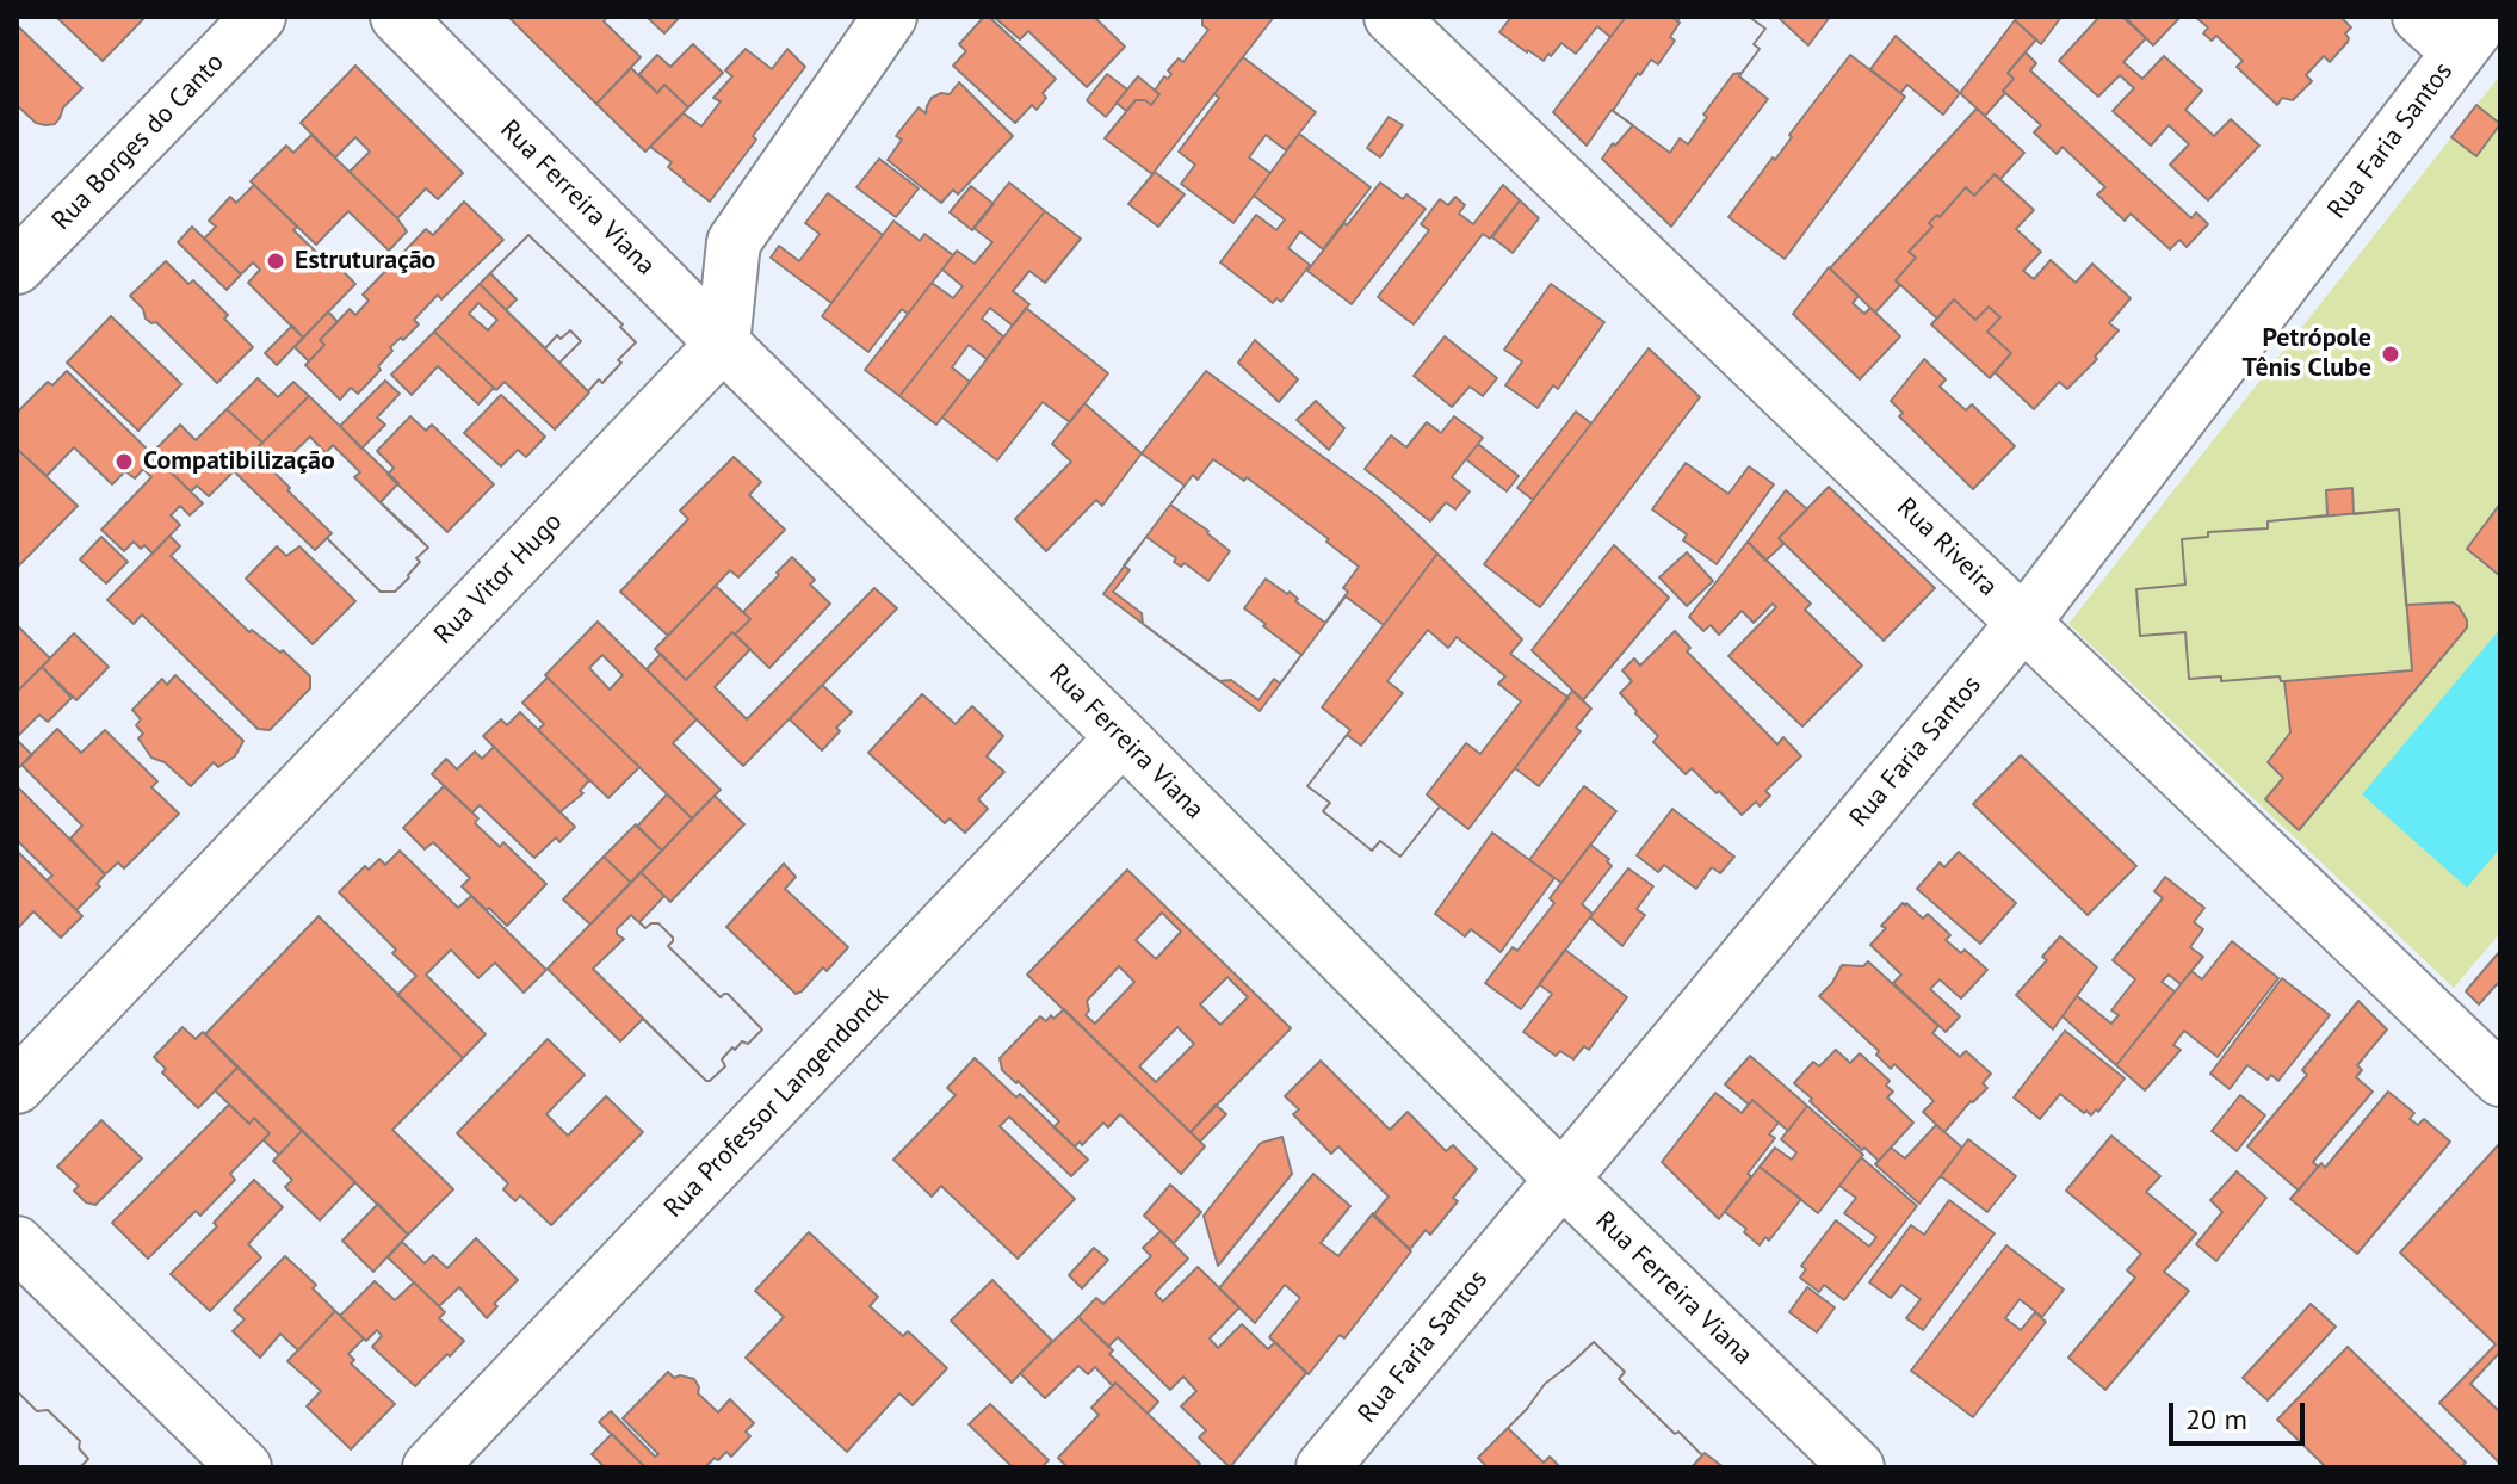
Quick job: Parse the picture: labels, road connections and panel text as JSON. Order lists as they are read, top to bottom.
{
  "streets": {
    "street": [
      "Rua Faria Santos",
      "Rua Borges do Canto",
      "Rua Ferreira Viana",
      "Rua Riveira",
      "Rua Vitor Hugo",
      "Rua Professor Langendonck"
    ]
  },
  "crossings": [
    ["Rua Faria Santos", "Rua Ferreira Viana"],
    ["Rua Faria Santos", "Rua Riveira"],
    ["Rua Ferreira Viana", "Rua Vitor Hugo"],
    ["Rua Ferreira Viana", "Rua Professor Langendonck"]
  ],
  "places": ["Estruturação", "Petrópole Tênis Clube", "Compatibilização"],
  "scale_bar": "20 m"
}
